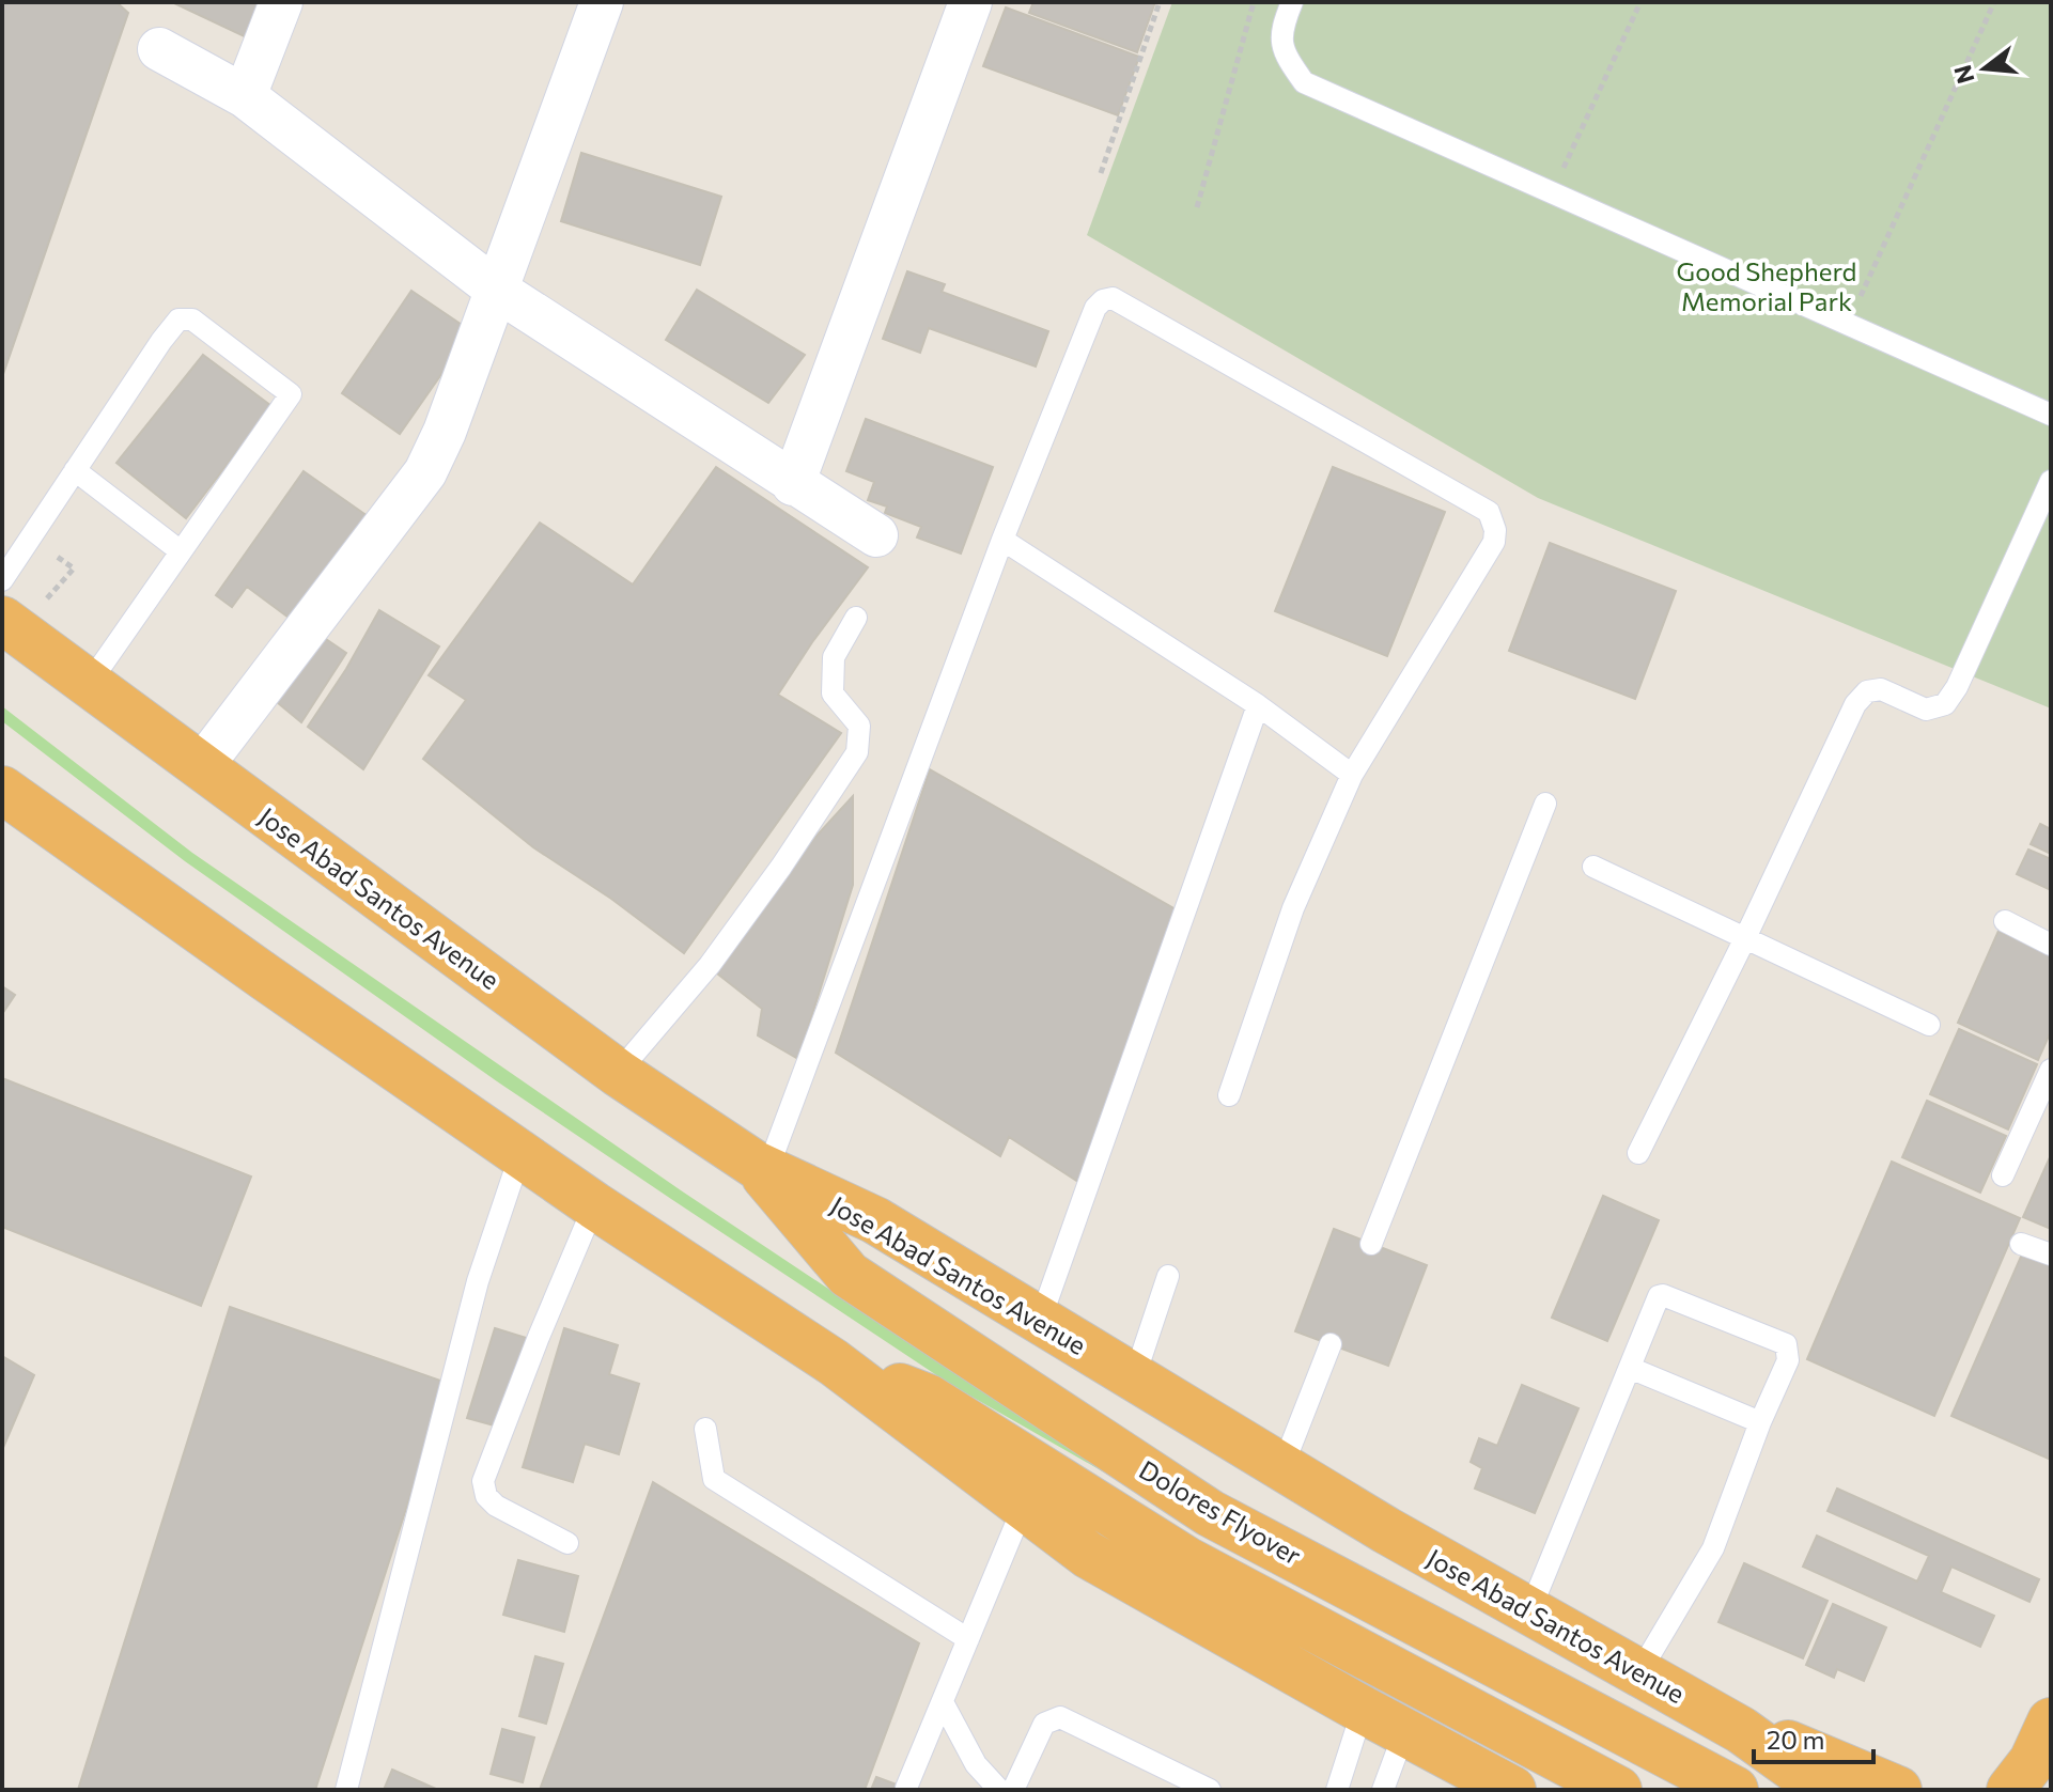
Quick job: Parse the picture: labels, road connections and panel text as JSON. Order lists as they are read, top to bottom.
{
  "streets": {
    "highway": ["Jose Abad Santos Avenue", "Dolores Flyover"]
  },
  "crossings": [
    ["Jose Abad Santos Avenue", "Dolores Flyover"]
  ],
  "parks": ["Good Shepherd Memorial Park"],
  "scale_bar": "20 m",
  "north": "left"
}
